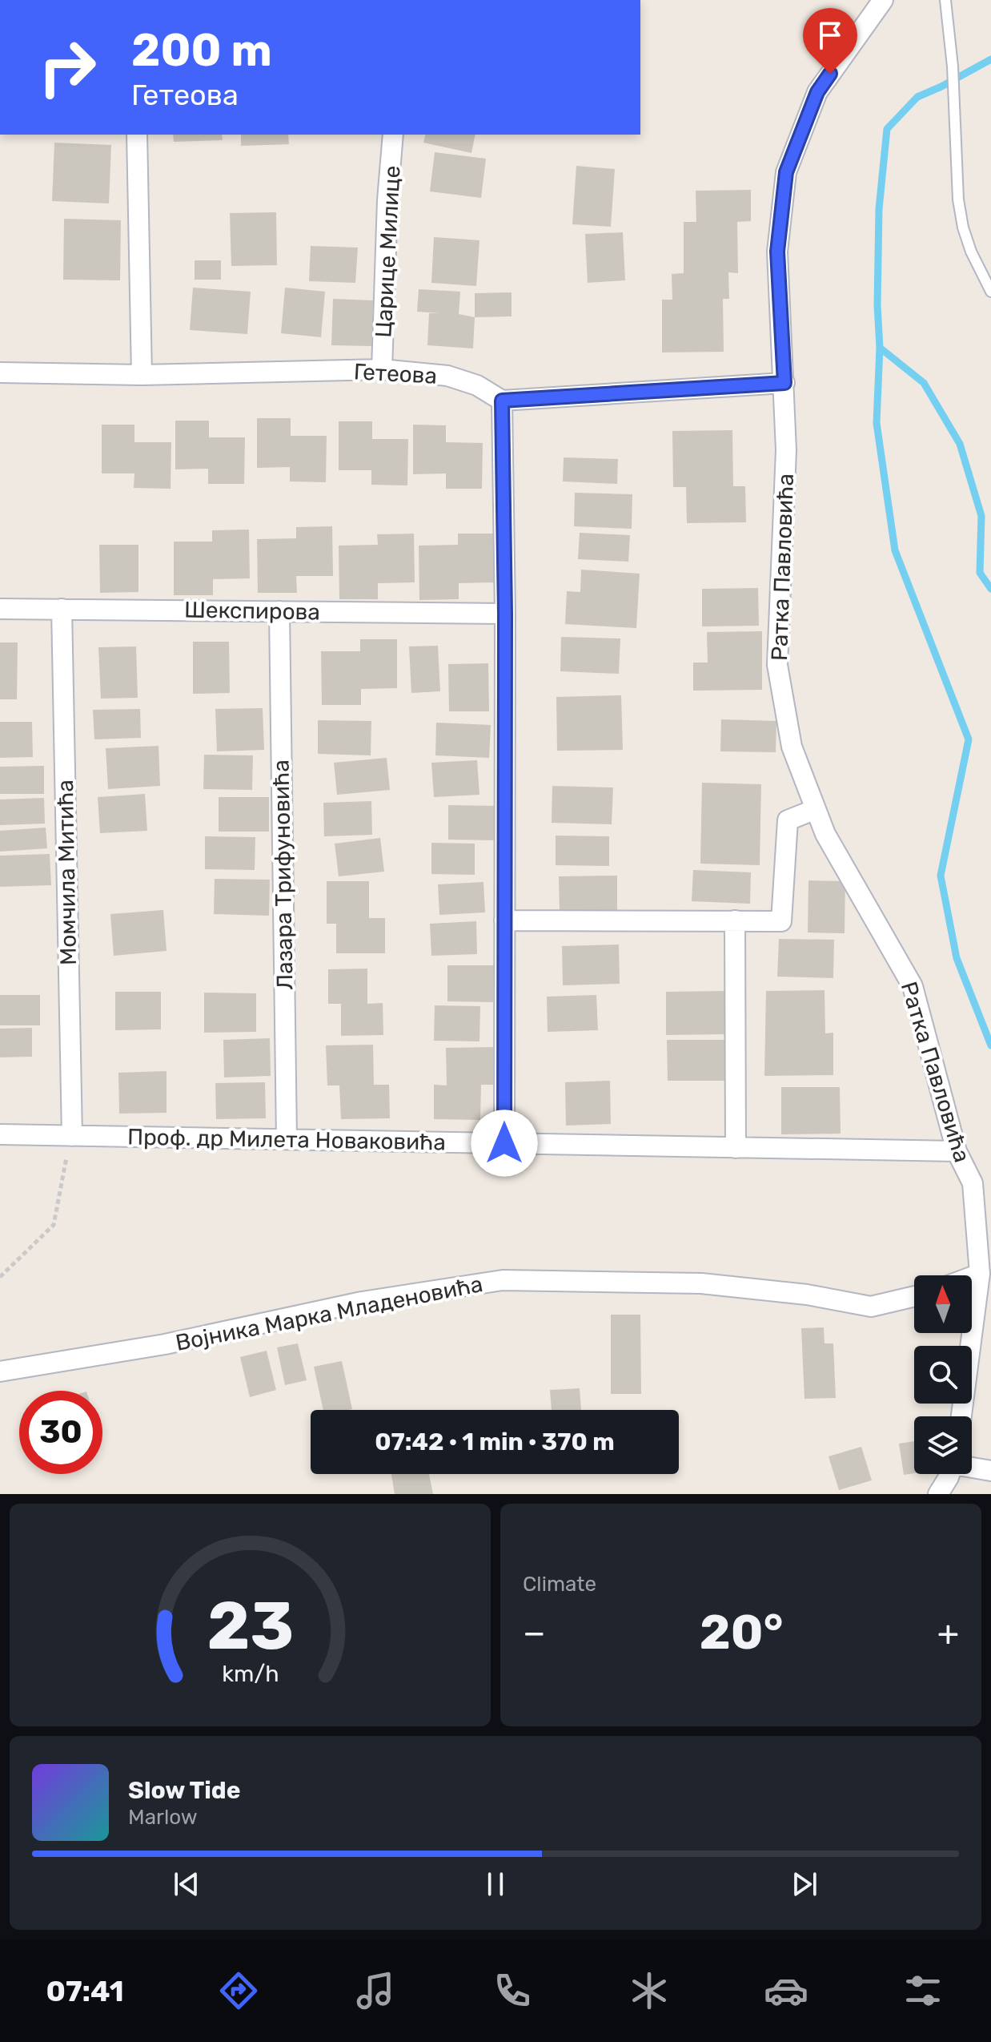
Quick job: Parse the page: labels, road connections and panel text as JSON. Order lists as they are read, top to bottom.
{
  "streets": {
    "street": [
      "Царице Милице",
      "Гетеова",
      "Ратка Павловића",
      "Шекспирова",
      "Момчила Митића",
      "Лазара Трифуновића",
      "Проф. др Милета Новаковића",
      "Војника Марка Младеновића"
    ]
  },
  "crossings": [
    ["Царице Милице", "Гетеова"],
    ["Ратка Павловића", "Проф. др Милета Новаковића"],
    ["Шекспирова", "Момчила Митића"],
    ["Шекспирова", "Лазара Трифуновића"],
    ["Момчила Митића", "Проф. др Милета Новаковића"],
    ["Лазара Трифуновића", "Проф. др Милета Новаковића"]
  ],
  "north": "top",
  "page": {
    "turn": ["200 m", "Гетеова"],
    "limit": "30",
    "trip": "07:42 · 1 min · 370 m",
    "tile": "Climate",
    "heat": ["−", "20°", "+"],
    "song": ["Slow Tide", "Marlow"],
    "tabs": "07:41",
    "gauge": ["23", "km/h"]
  }
}
